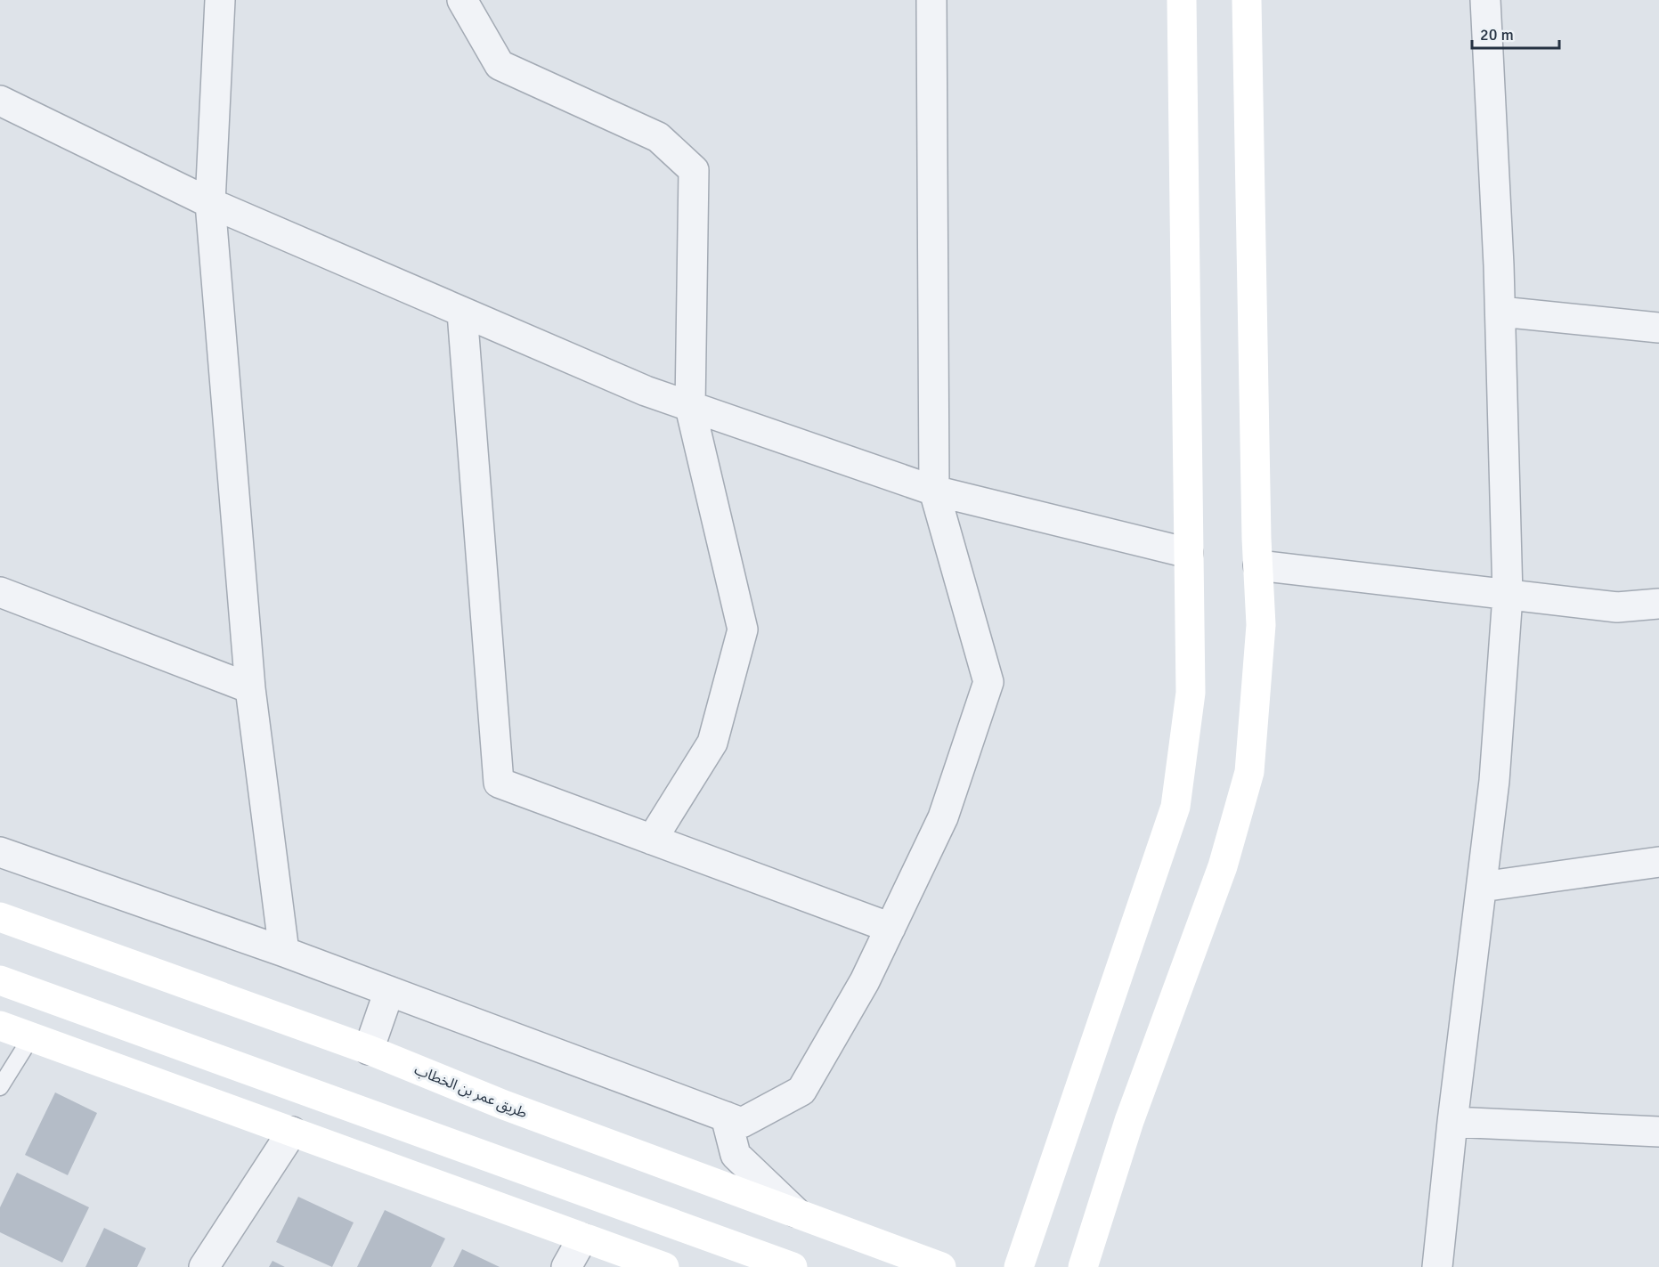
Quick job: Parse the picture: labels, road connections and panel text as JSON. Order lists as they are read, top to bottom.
{
  "streets": {
    "street": ["طريق عمر بن الخطاب"]
  },
  "scale_bar": "20 m"
}
